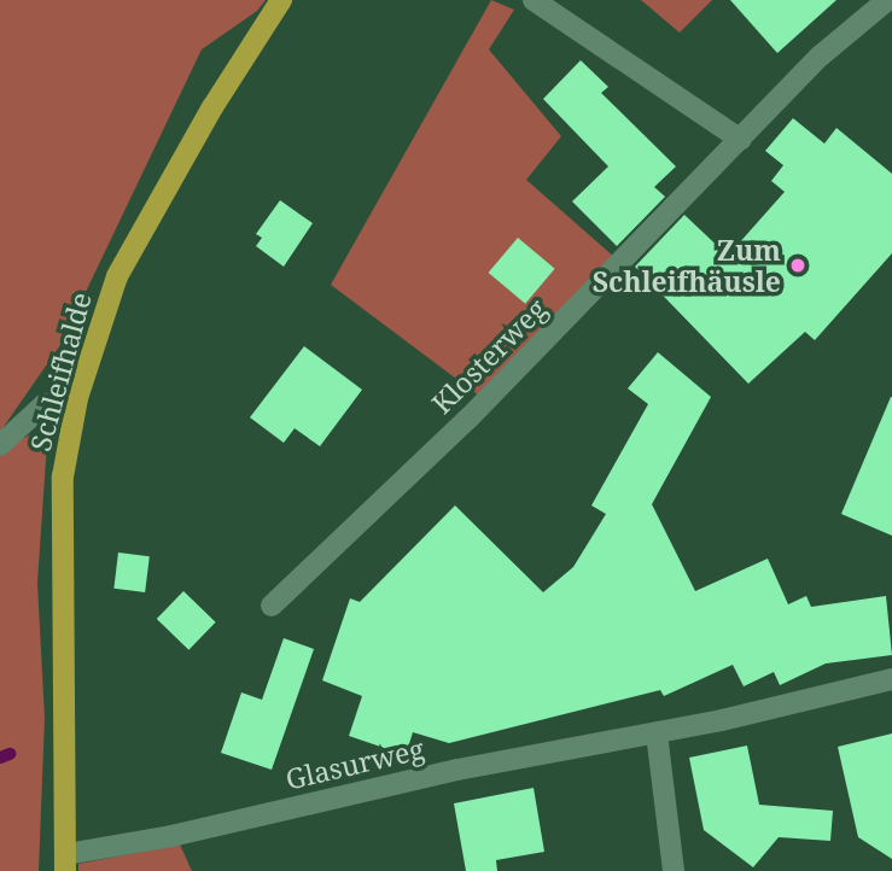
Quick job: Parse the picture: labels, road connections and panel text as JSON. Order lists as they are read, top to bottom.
{
  "streets": {
    "main road": ["Schleifhalde"],
    "street": ["Klosterweg", "Glasurweg"]
  },
  "crossings": [
    ["Schleifhalde", "Glasurweg"]
  ],
  "places": ["Zum Schleifhäusle"]
}
